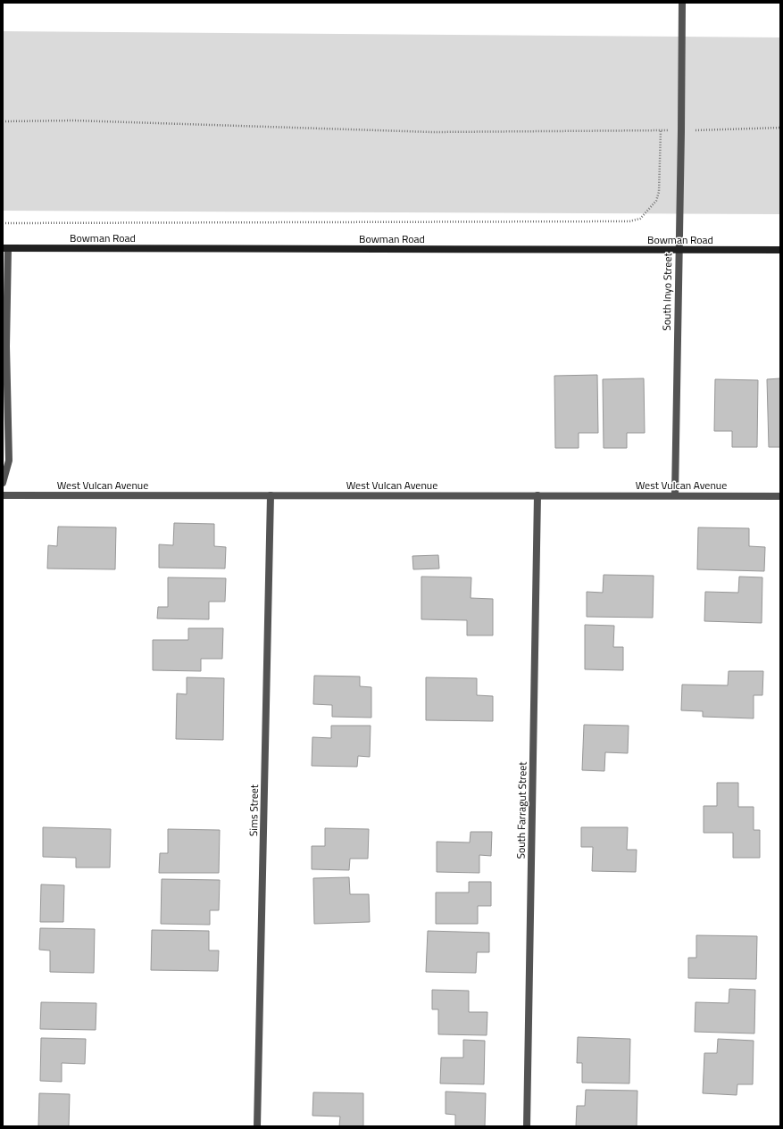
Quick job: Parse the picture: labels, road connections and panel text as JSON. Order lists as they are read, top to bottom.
{
  "streets": {
    "main road": ["Bowman Road"],
    "street": [
      "South Inyo Street",
      "West Vulcan Avenue",
      "Sims Street",
      "South Farragut Street"
    ]
  },
  "crossings": [
    ["Bowman Road", "South Inyo Street"],
    ["South Inyo Street", "West Vulcan Avenue"],
    ["West Vulcan Avenue", "Sims Street"],
    ["West Vulcan Avenue", "South Farragut Street"]
  ]
}
